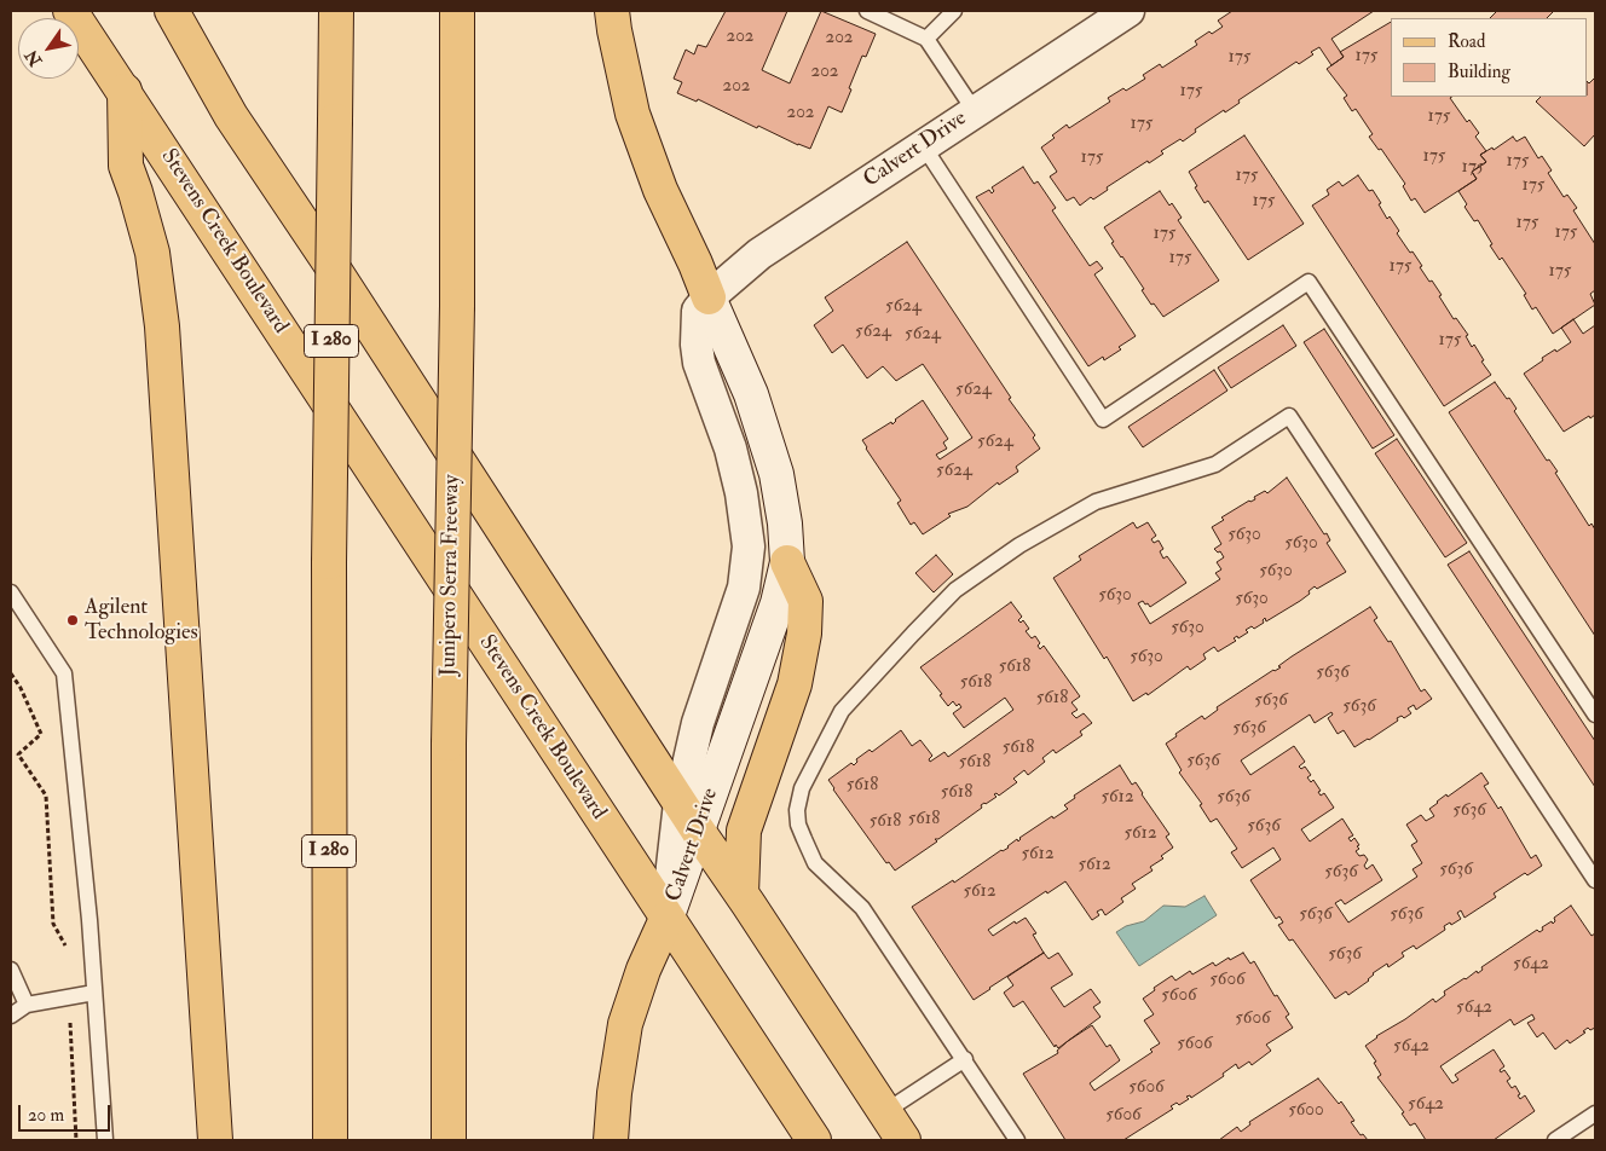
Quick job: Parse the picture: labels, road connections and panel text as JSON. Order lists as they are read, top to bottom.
{
  "streets": {
    "main road": [
      "Calvert Drive",
      "Stevens Creek Boulevard",
      "I 280",
      "Junipero Serra Freeway"
    ]
  },
  "crossings": [
    ["Calvert Drive", "Stevens Creek Boulevard"]
  ],
  "places": ["Agilent Technologies"],
  "house_numbers": [
    "202",
    "202",
    "175",
    "175",
    "202",
    "202",
    "175",
    "202",
    "175",
    "175",
    "175",
    "175",
    "175",
    "175",
    "175",
    "175",
    "175",
    "175",
    "175",
    "175",
    "175",
    "175",
    "175",
    "5624",
    "5624",
    "5624",
    "175",
    "5624",
    "5624",
    "5624",
    "5630",
    "5630",
    "5630",
    "5630",
    "5630",
    "5630",
    "5630",
    "5618",
    "5636",
    "5618",
    "5618",
    "5636",
    "5636",
    "5636",
    "5618",
    "5636",
    "5618",
    "5618",
    "5618",
    "5612",
    "5636",
    "5636",
    "5618",
    "5618",
    "5636",
    "5612",
    "5612",
    "5612",
    "5636",
    "5636",
    "5612",
    "5636",
    "5636",
    "5636",
    "5642",
    "5606",
    "5606",
    "5642",
    "5606",
    "5606",
    "5642",
    "5606",
    "5642",
    "5600",
    "5606"
  ],
  "legend": ["Road", "Building"],
  "scale_bar": "20 m",
  "north": "bottom left"
}
